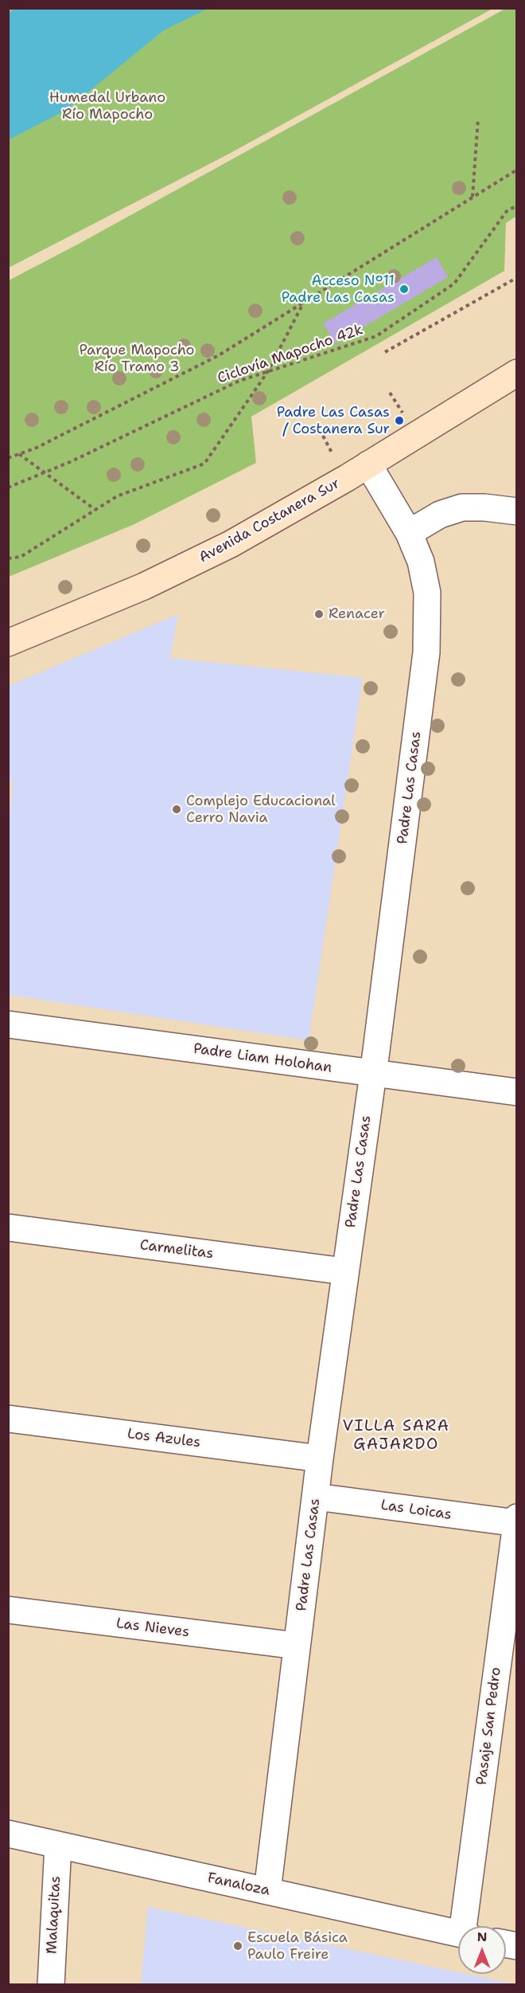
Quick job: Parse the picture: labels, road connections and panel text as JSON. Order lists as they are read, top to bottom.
{
  "streets": {
    "main road": ["Avenida Costanera Sur"],
    "street": [
      "Padre Las Casas",
      "Padre Liam Holohan",
      "Carmelitas",
      "Los Azules",
      "Las Loicas",
      "Las Nieves",
      "Pasaje San Pedro",
      "Fanaloza",
      "Malaquitas"
    ],
    "path": ["Ciclovía Mapocho 42k"]
  },
  "crossings": [
    ["Avenida Costanera Sur", "Padre Las Casas"],
    ["Padre Las Casas", "Padre Liam Holohan"],
    ["Padre Las Casas", "Carmelitas"],
    ["Padre Las Casas", "Los Azules"],
    ["Padre Las Casas", "Las Loicas"],
    ["Padre Las Casas", "Las Nieves"],
    ["Padre Las Casas", "Fanaloza"],
    ["Las Loicas", "Pasaje San Pedro"],
    ["Fanaloza", "Malaquitas"]
  ],
  "districts": ["VILLA SARA GAJARDO"],
  "parks": ["Humedal Urbano Río Mapocho", "Parque Mapocho Río Tramo 3"],
  "places": [
    "Acceso N°11 Padre Las Casas",
    "Padre Las Casas / Costanera Sur",
    "Renacer",
    "Complejo Educacional Cerro Navia",
    "Escuela Básica Paulo Freire"
  ],
  "north": "top"
}
